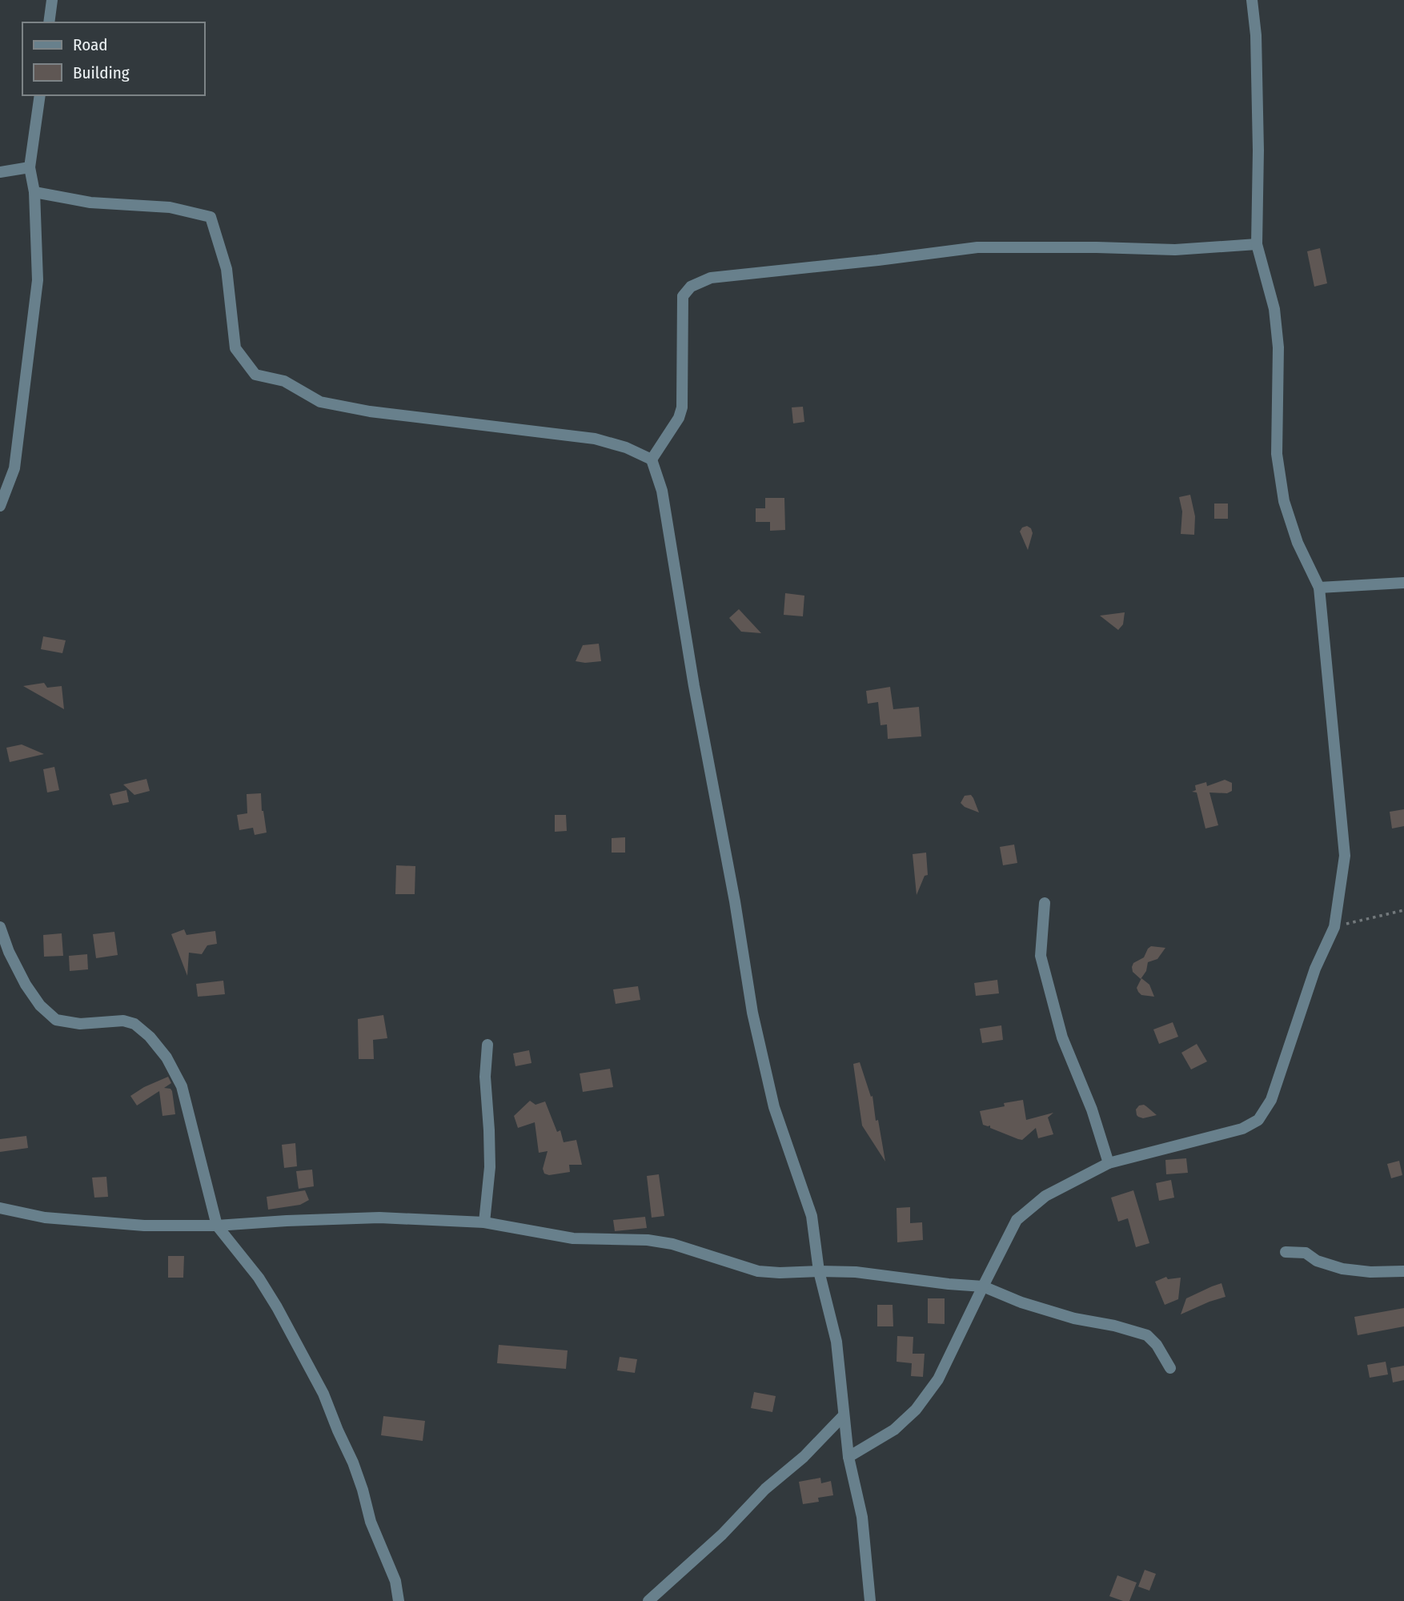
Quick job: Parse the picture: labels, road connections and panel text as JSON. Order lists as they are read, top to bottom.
{
  "legend": ["Road", "Building"]
}
